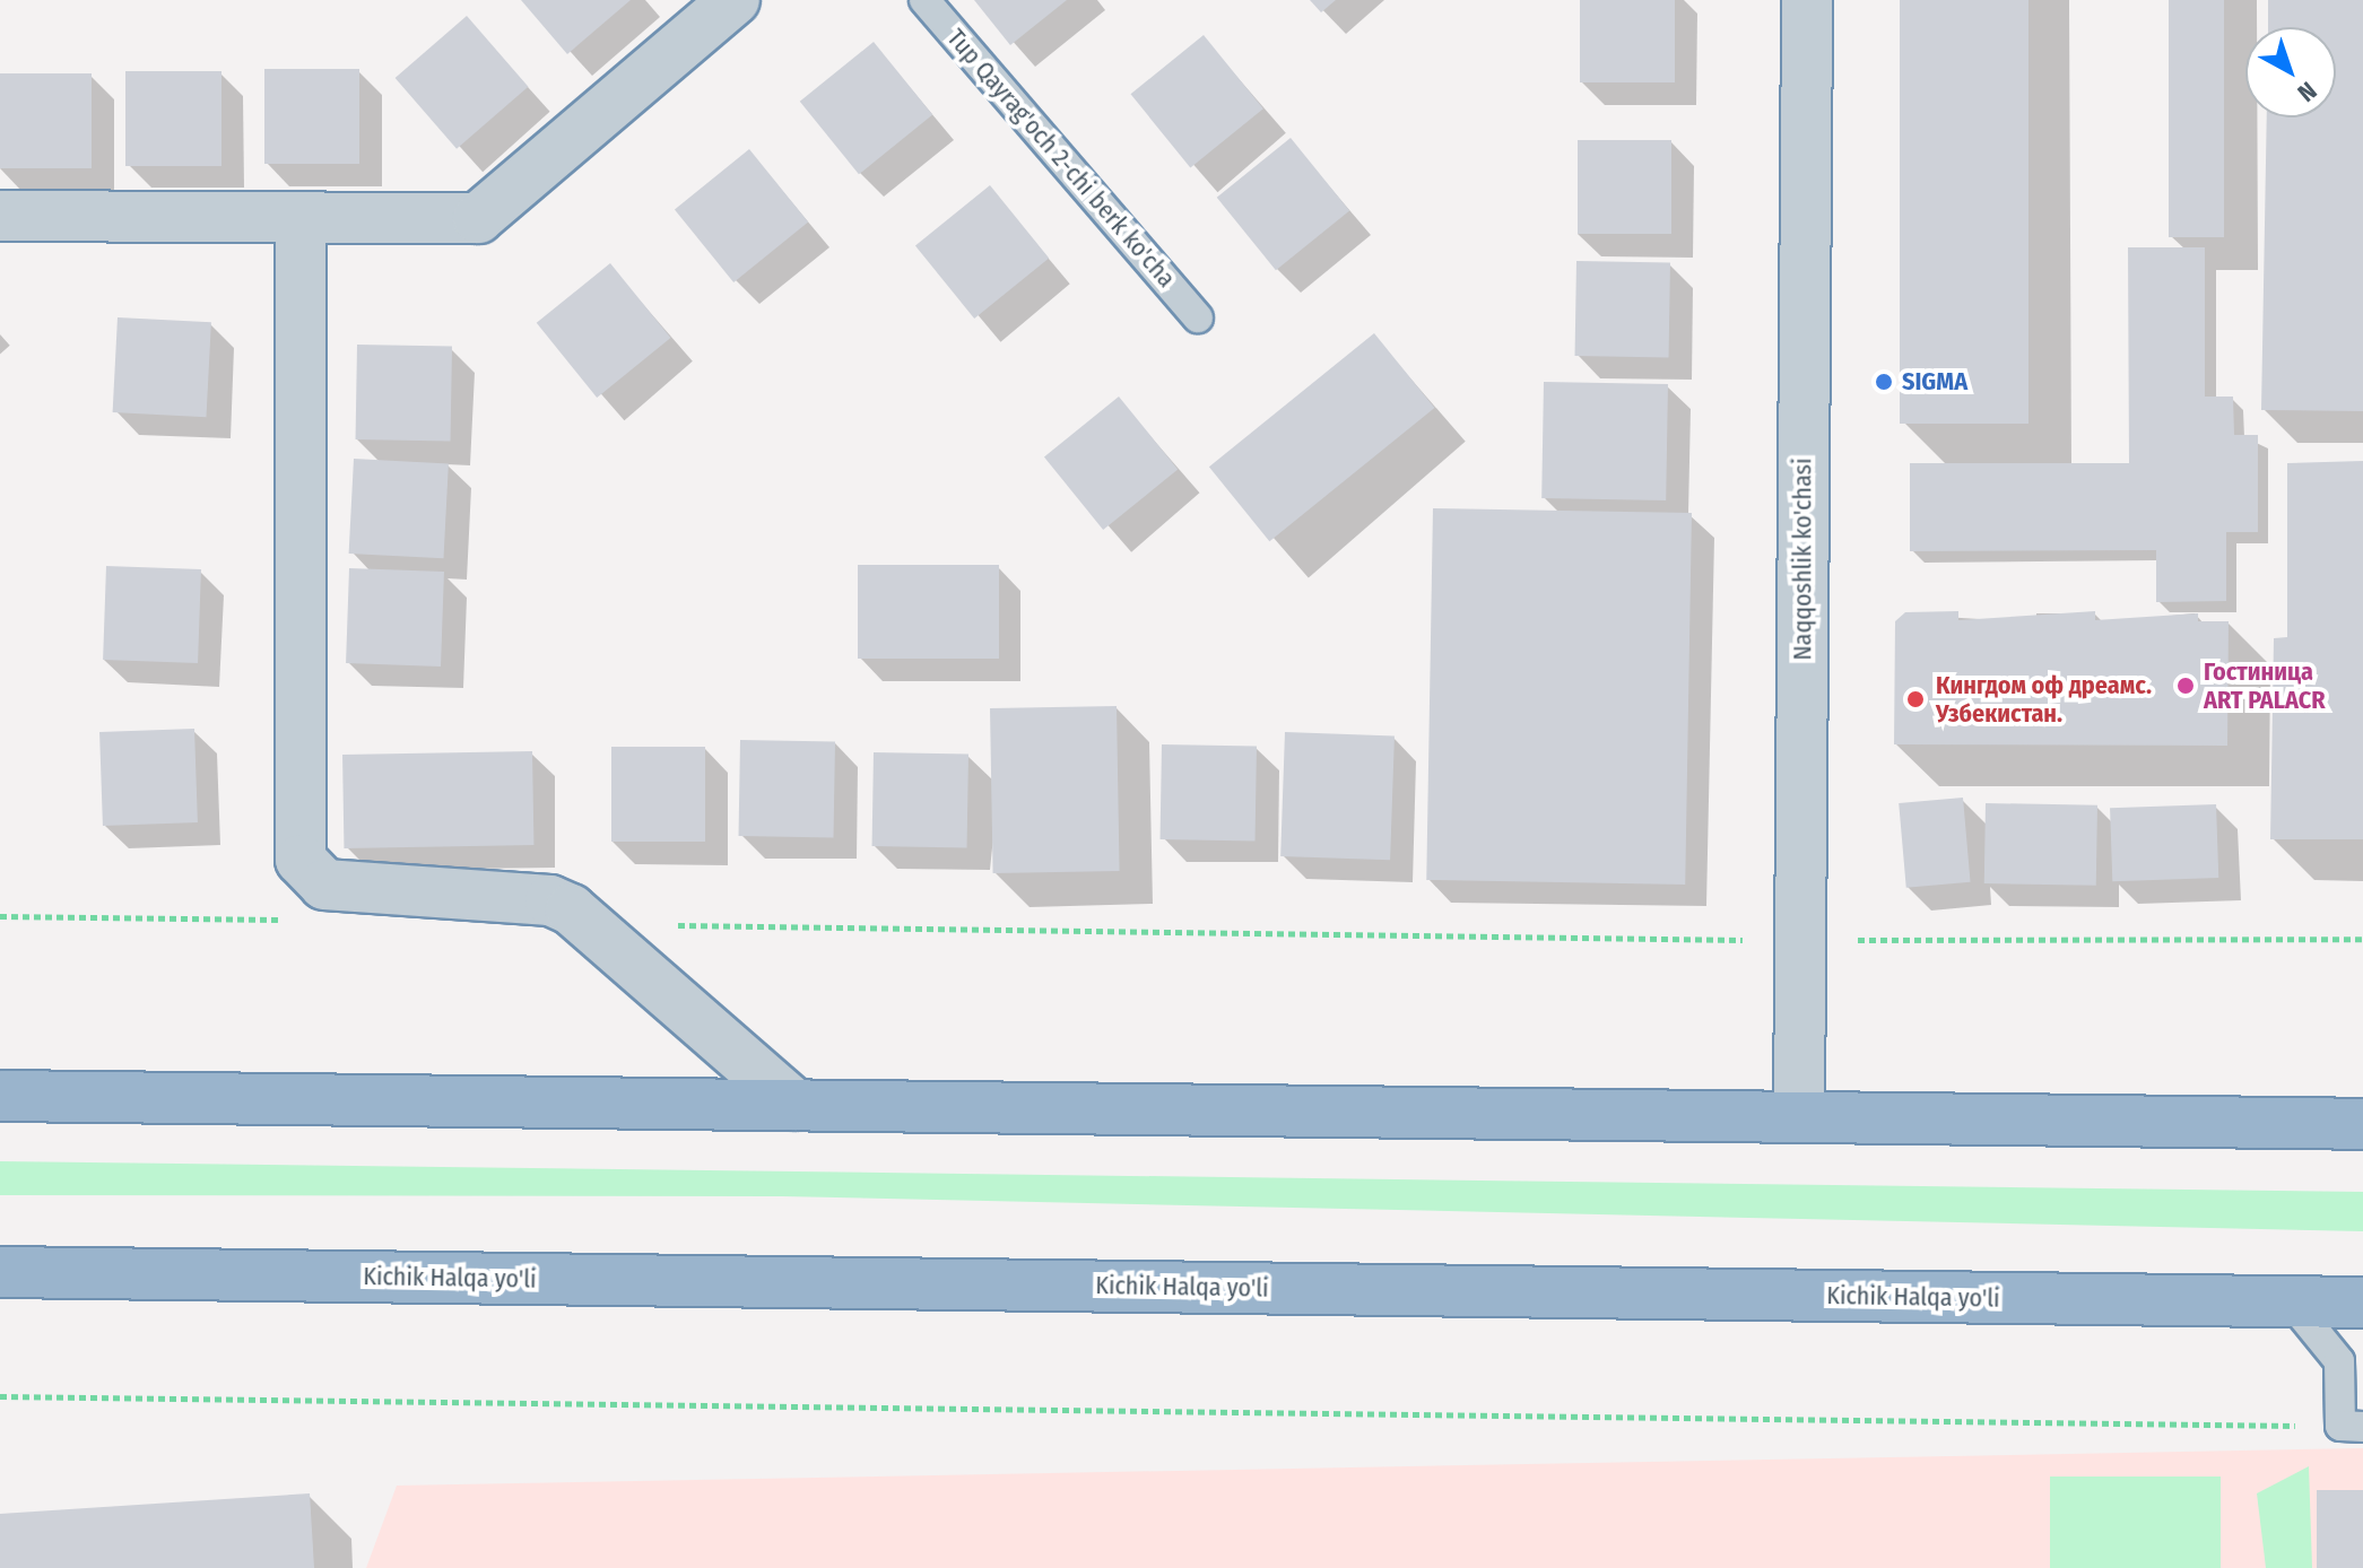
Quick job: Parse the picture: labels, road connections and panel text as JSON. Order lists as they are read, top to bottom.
{
  "streets": {
    "highway": ["Kichik Halqa yo'li"],
    "street": ["Naqqoshlik ko'chasi"],
    "lane": ["Tup Qayrag'och 2-chi berk ko'cha"]
  },
  "places": ["SIGMA", "Гостиница ART PALACR", "Кингдом оф дреамс. Узбекистан."],
  "north": "bottom right"
}
